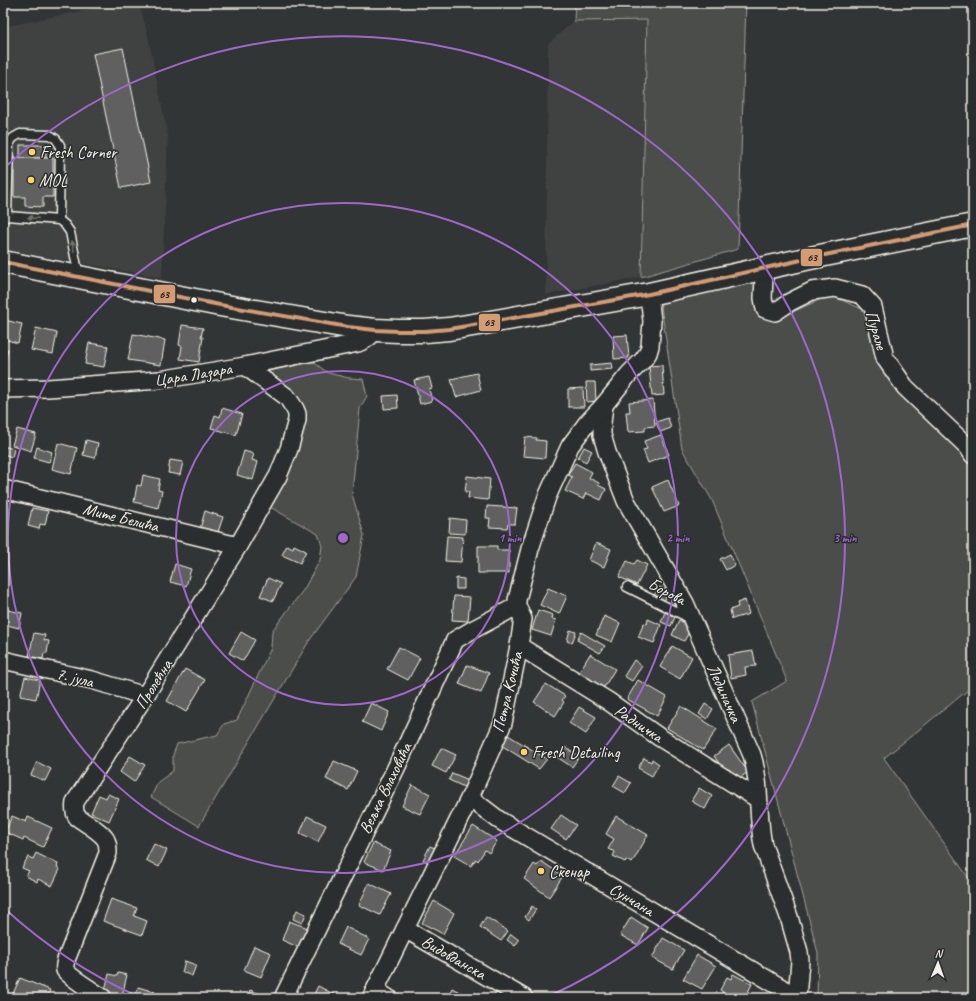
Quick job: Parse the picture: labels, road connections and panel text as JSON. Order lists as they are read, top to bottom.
{
  "streets": {
    "street": [
      "Пурале",
      "Цара Лазара",
      "Мите Белића",
      "7. јула",
      "Пролећна",
      "Петра Кочића",
      "Лединачка",
      "Радничка",
      "Вељка Влаховића",
      "Сунчана",
      "Видовданска"
    ],
    "lane": ["Борова"]
  },
  "crossings": [
    ["Цара Лазара", "Пролећна"],
    ["Мите Белића", "Пролећна"],
    ["Борова", "Лединачка"],
    ["7. јула", "Пролећна"],
    ["Петра Кочића", "Лединачка"],
    ["Петра Кочића", "Радничка"],
    ["Петра Кочића", "Вељка Влаховића"],
    ["Петра Кочића", "Сунчана"],
    ["Петра Кочића", "Видовданска"],
    ["Лединачка", "Радничка"],
    ["Лединачка", "Сунчана"]
  ],
  "places": [
    "Fresh Corner",
    "MOL",
    "Fresh Detailing",
    "Скенар"
  ],
  "lines": ["transit line 63"],
  "north": "top",
  "rings": ["1 min", "2 min", "3 min"]
}
